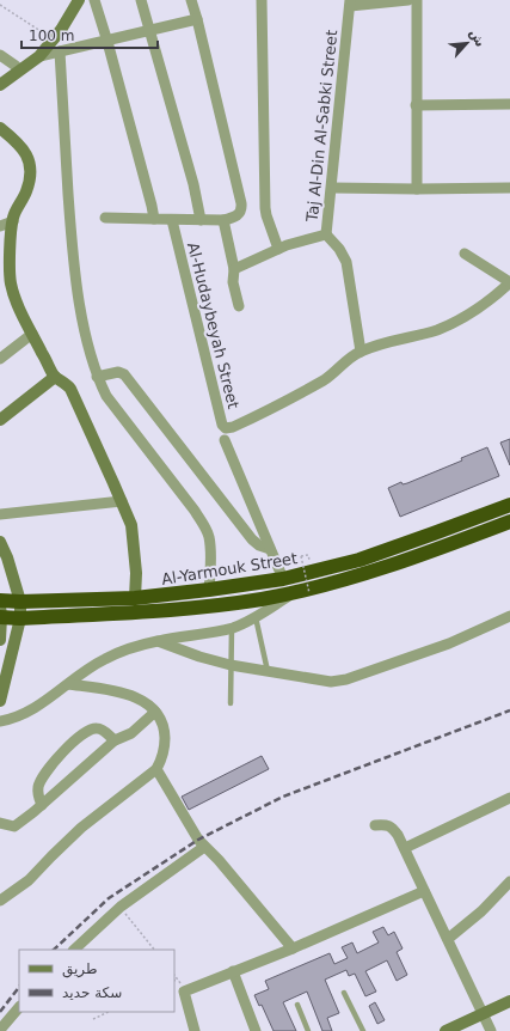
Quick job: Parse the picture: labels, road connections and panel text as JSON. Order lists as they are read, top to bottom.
{
  "streets": {
    "highway": ["Al-Yarmouk Street"],
    "street": ["Taj Al-Din Al-Sabki Street", "Al-Hudaybeyah Street"]
  },
  "legend": ["طريق", "سكة حديد"],
  "scale_bar": "100 m",
  "north": "top right"
}
